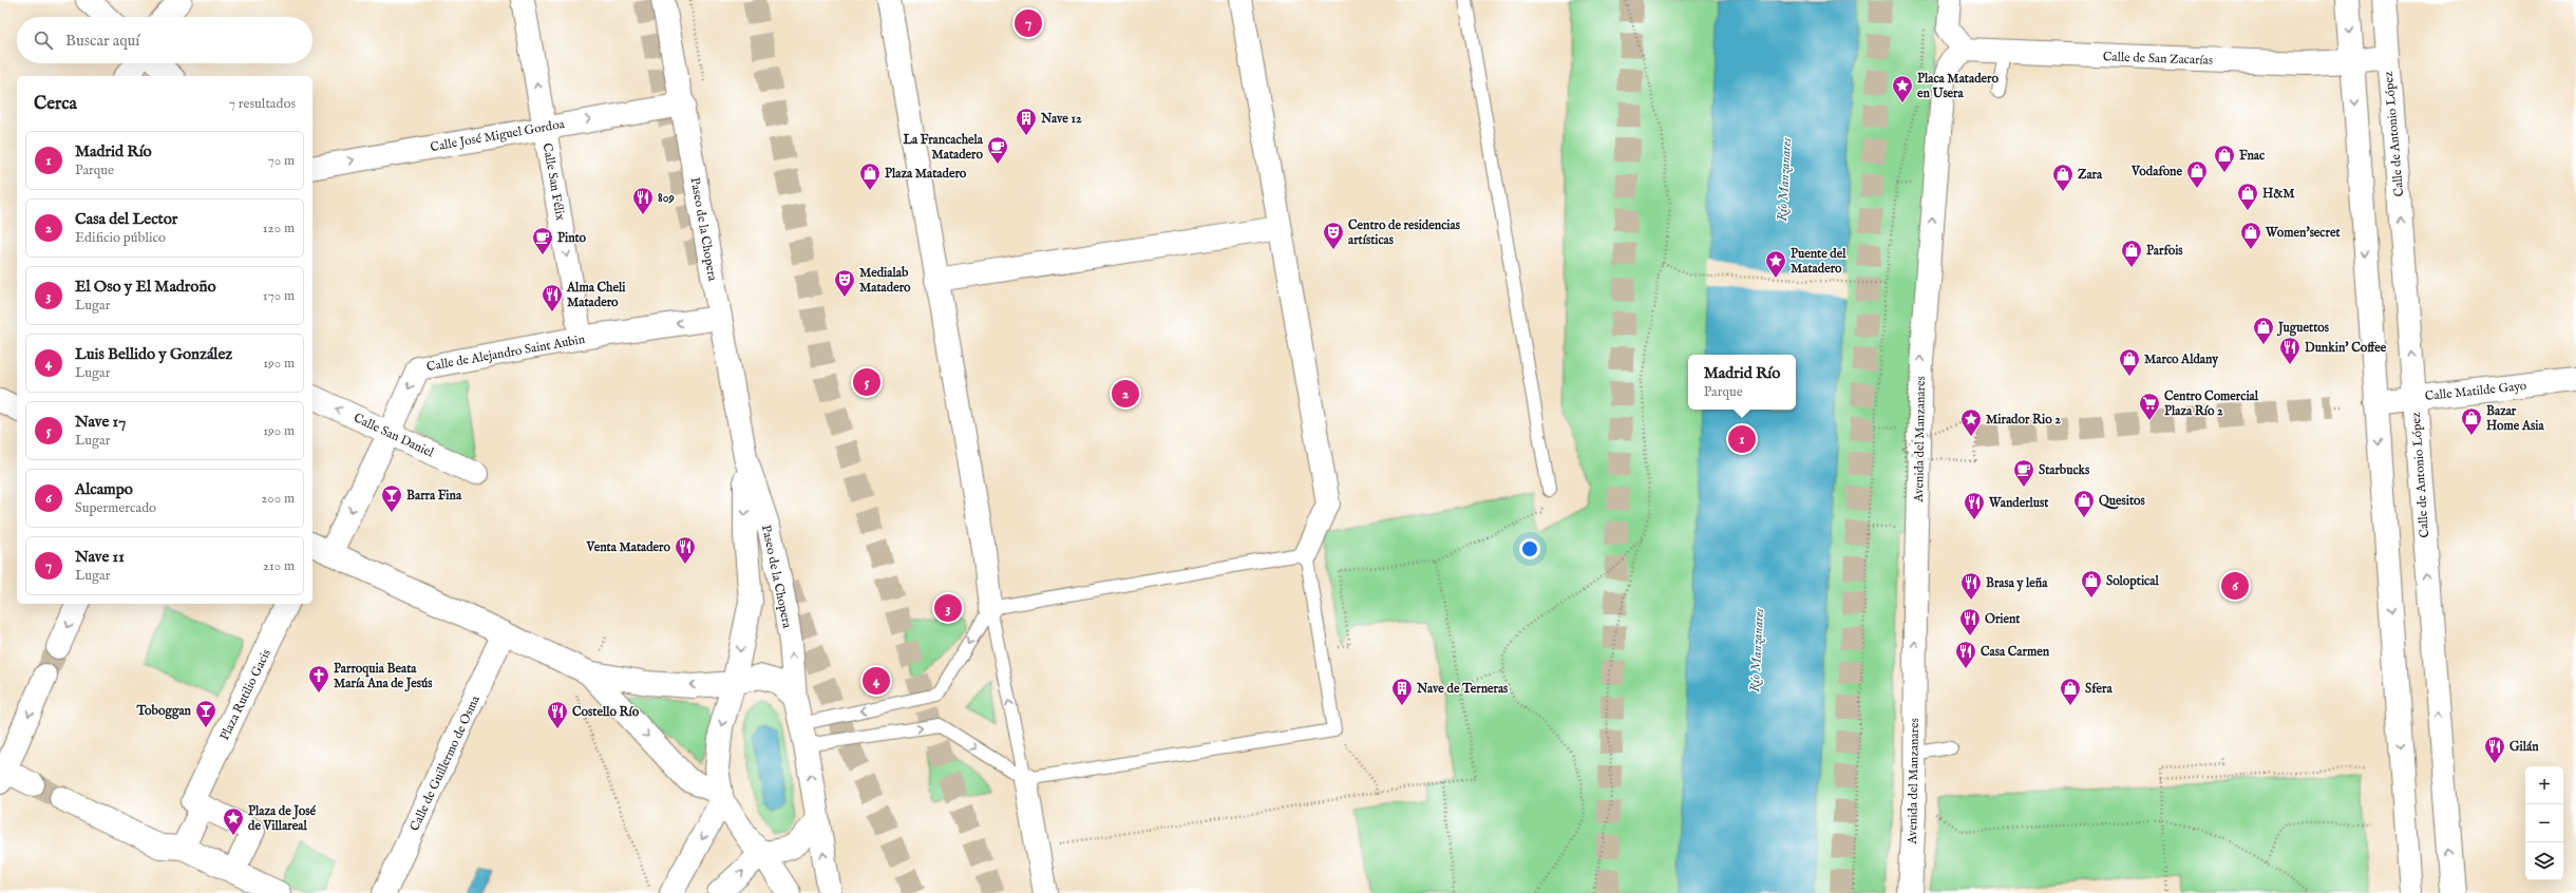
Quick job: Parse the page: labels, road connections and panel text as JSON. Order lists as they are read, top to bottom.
{
  "streets": {
    "street": [
      "Calle de San Zacarías",
      "Calle de Antonio López",
      "Calle José Miguel Gordoa",
      "Calle San Félix",
      "Paseo de la Chopera",
      "Calle de Alejandro Saint Aubin",
      "Calle Matilde Gayo",
      "Calle San Daniel",
      "Avenida del Manzanares",
      "Plaza Rutilio Gacis",
      "Calle de Guillermo de Osma"
    ]
  },
  "crossings": [
    ["Calle de San Zacarías", "Calle de Antonio López"],
    ["Calle de San Zacarías", "Avenida del Manzanares"],
    ["Calle de Antonio López", "Calle Matilde Gayo"],
    ["Calle José Miguel Gordoa", "Calle San Félix"],
    ["Calle José Miguel Gordoa", "Paseo de la Chopera"],
    ["Calle San Félix", "Calle de Alejandro Saint Aubin"],
    ["Paseo de la Chopera", "Calle de Alejandro Saint Aubin"],
    ["Calle de Alejandro Saint Aubin", "Calle San Daniel"]
  ],
  "one_way": [
    "Calle José Miguel Gordoa",
    "Calle de Alejandro Saint Aubin",
    "Calle San Daniel",
    "Avenida del Manzanares"
  ],
  "water": ["Río Manzanares"],
  "places": {
    "place": [
      "Placa Matadero en Usera",
      "Puente del Matadero",
      "Mirador Rio 2",
      "Plaza de José de Villareal"
    ],
    "building": ["Nave 12", "Nave de Terneras"],
    "cafe": ["La Francachela Matadero", "Pinto", "Starbucks"],
    "shop": [
      "Fnac",
      "Vodafone",
      "Plaza Matadero",
      "Zara",
      "H&M",
      "Women'secret",
      "Parfois",
      "Juguettos",
      "Marco Aldany",
      "Bazar Home Asia",
      "Quesitos",
      "Soloptical",
      "Sfera"
    ],
    "restaurant": [
      "809",
      "Alma Cheli Matadero",
      "Dunkin' Coffee",
      "Wanderlust",
      "Venta Matadero",
      "Brasa y leña",
      "Orient",
      "Casa Carmen",
      "Costello Río",
      "Gilán"
    ],
    "theatre": ["Centro de residencias artísticas", "Medialab Matadero"],
    "supermarket": ["Centro Comercial Plaza Río 2"],
    "bar": ["Barra Fina", "Toboggan"],
    "church": ["Parroquia Beata María Ana de Jesús"]
  },
  "page": {
    "pins": [
      "7",
      "5",
      "2",
      "1",
      "6",
      "3",
      "4"
    ],
    "search": "Buscar aquí",
    "heading": ["Cerca", "7 resultados"],
    "list": [
      {
        "mark": "1",
        "name": "Madrid Río",
        "note": "Parque",
        "value": "70 m"
      },
      {
        "mark": "2",
        "name": "Casa del Lector",
        "note": "Edificio público",
        "value": "120 m"
      },
      {
        "mark": "3",
        "name": "El Oso y El Madroño",
        "note": "Lugar",
        "value": "170 m"
      },
      {
        "mark": "4",
        "name": "Luis Bellido y González",
        "note": "Lugar",
        "value": "190 m"
      },
      {
        "mark": "5",
        "name": "Nave 17",
        "note": "Lugar",
        "value": "190 m"
      },
      {
        "mark": "6",
        "name": "Alcampo",
        "note": "Supermercado",
        "value": "200 m"
      },
      {
        "mark": "7",
        "name": "Nave 11",
        "note": "Lugar",
        "value": "210 m"
      }
    ],
    "popup": ["Madrid Río", "Parque"],
    "map_buttons": ["+", "−"]
  }
}
